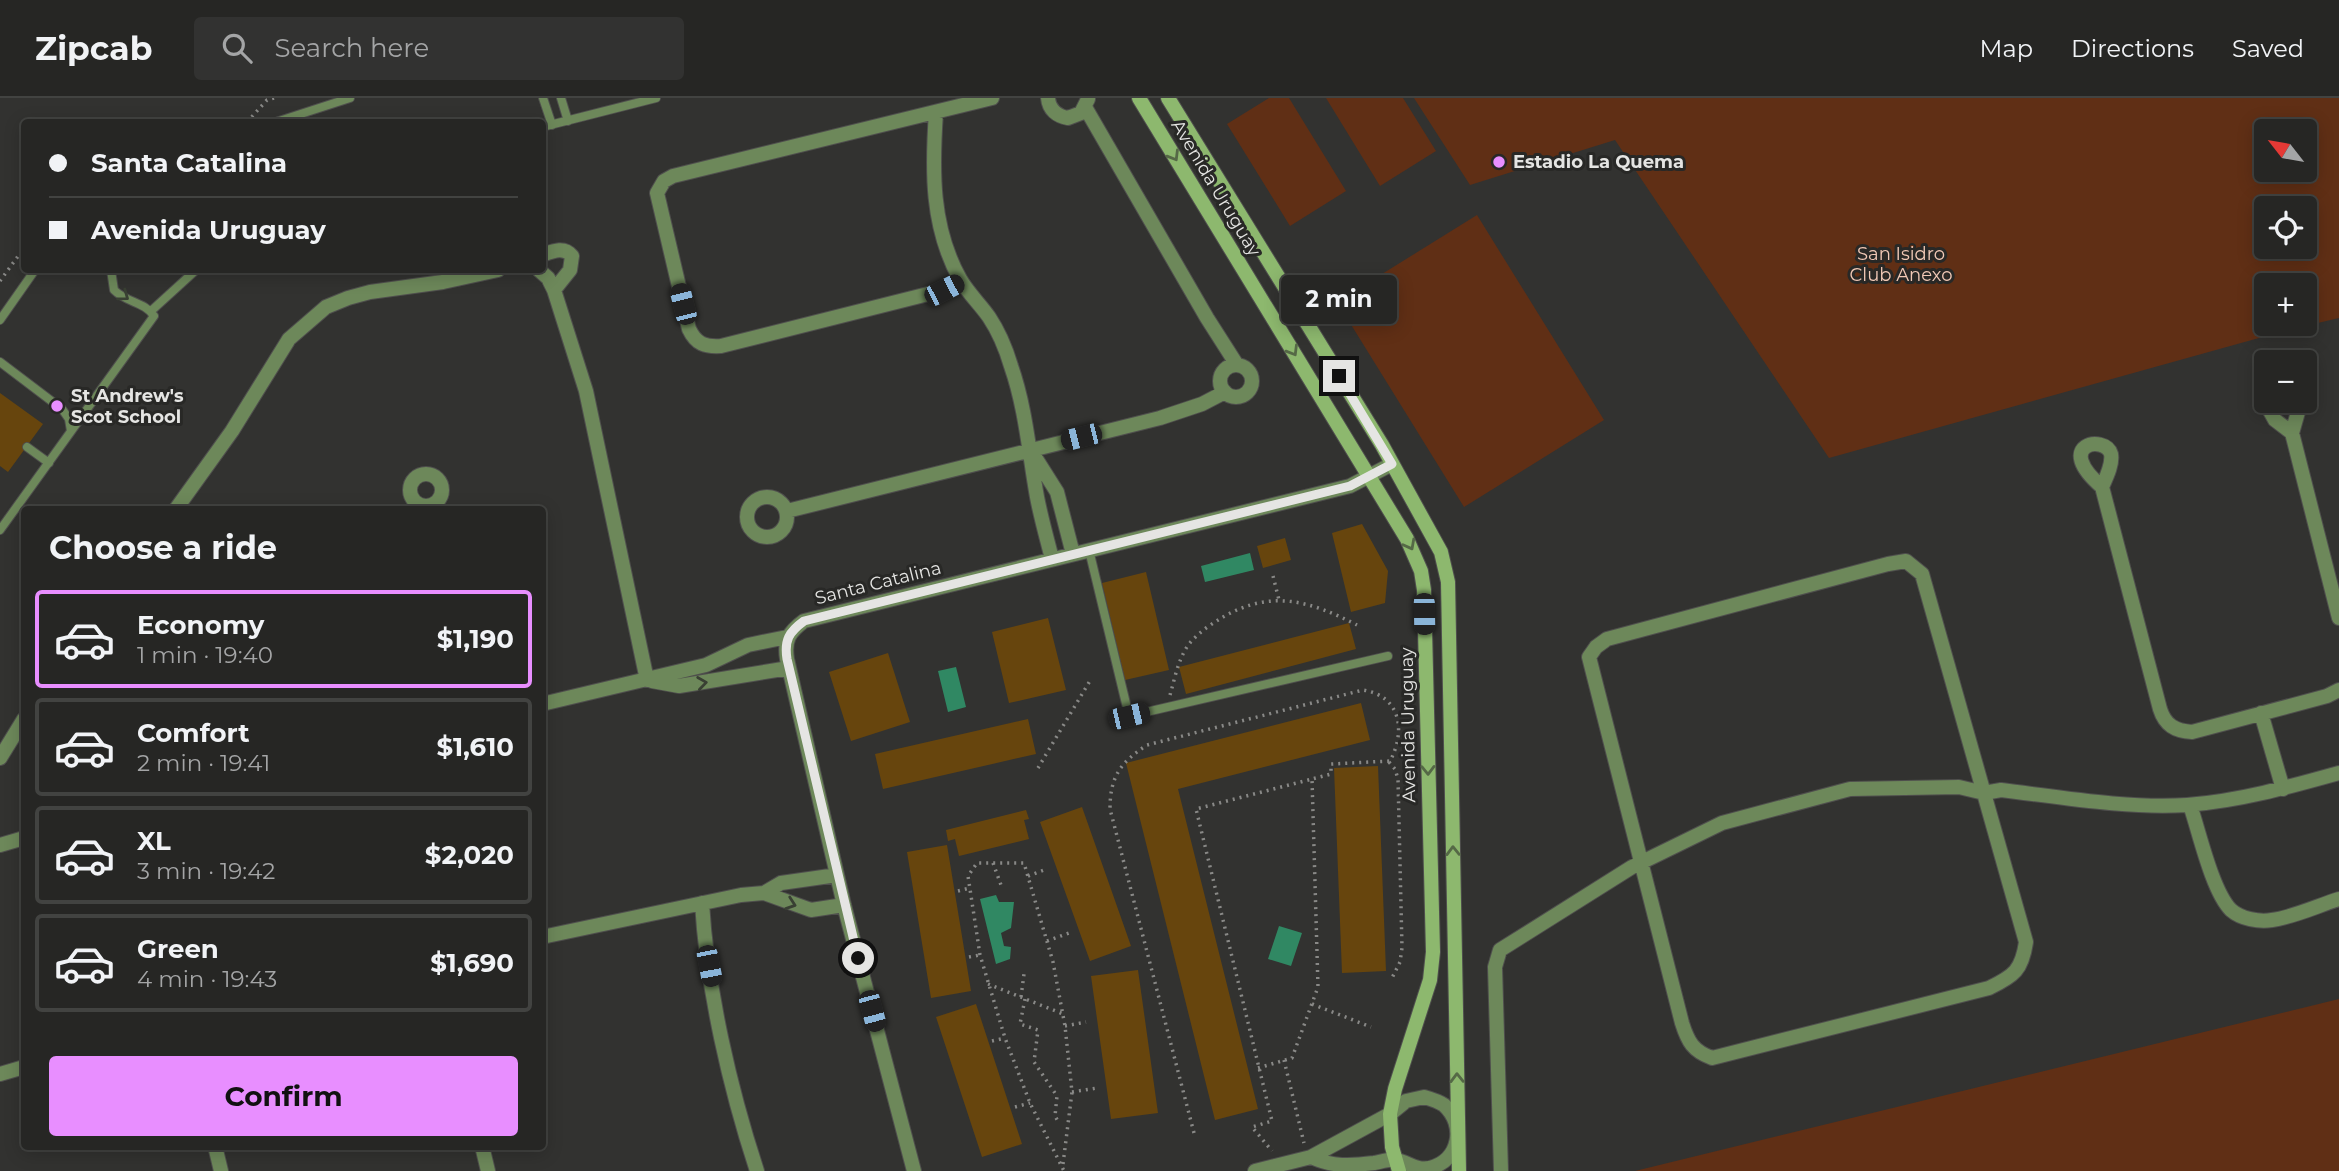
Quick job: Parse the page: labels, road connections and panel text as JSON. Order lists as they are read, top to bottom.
{
  "streets": {
    "main road": ["Avenida Uruguay"],
    "street": ["Santa Catalina"]
  },
  "crossings": [
    ["Avenida Uruguay", "Santa Catalina"]
  ],
  "parks": ["San Isidro Club Anexo"],
  "places": ["Estadio La Quema", "St Andrew's Scot School"],
  "north": "top left",
  "page": {
    "header": "Zipcab",
    "search": "Search here",
    "nav": ["Map", "Directions", "Saved"],
    "map_buttons": ["+", "−"],
    "banner": ["Santa Catalina", "Avenida Uruguay"],
    "bubble": "2 min",
    "heading": "Choose a ride",
    "list": [
      {
        "name": "Economy",
        "note": "1 min · 19:40",
        "value": "$1,190"
      },
      {
        "name": "Comfort",
        "note": "2 min · 19:41",
        "value": "$1,610"
      },
      {
        "name": "XL",
        "note": "3 min · 19:42",
        "value": "$2,020"
      },
      {
        "name": "Green",
        "note": "4 min · 19:43",
        "value": "$1,690"
      }
    ],
    "buttons": "Confirm"
  }
}
